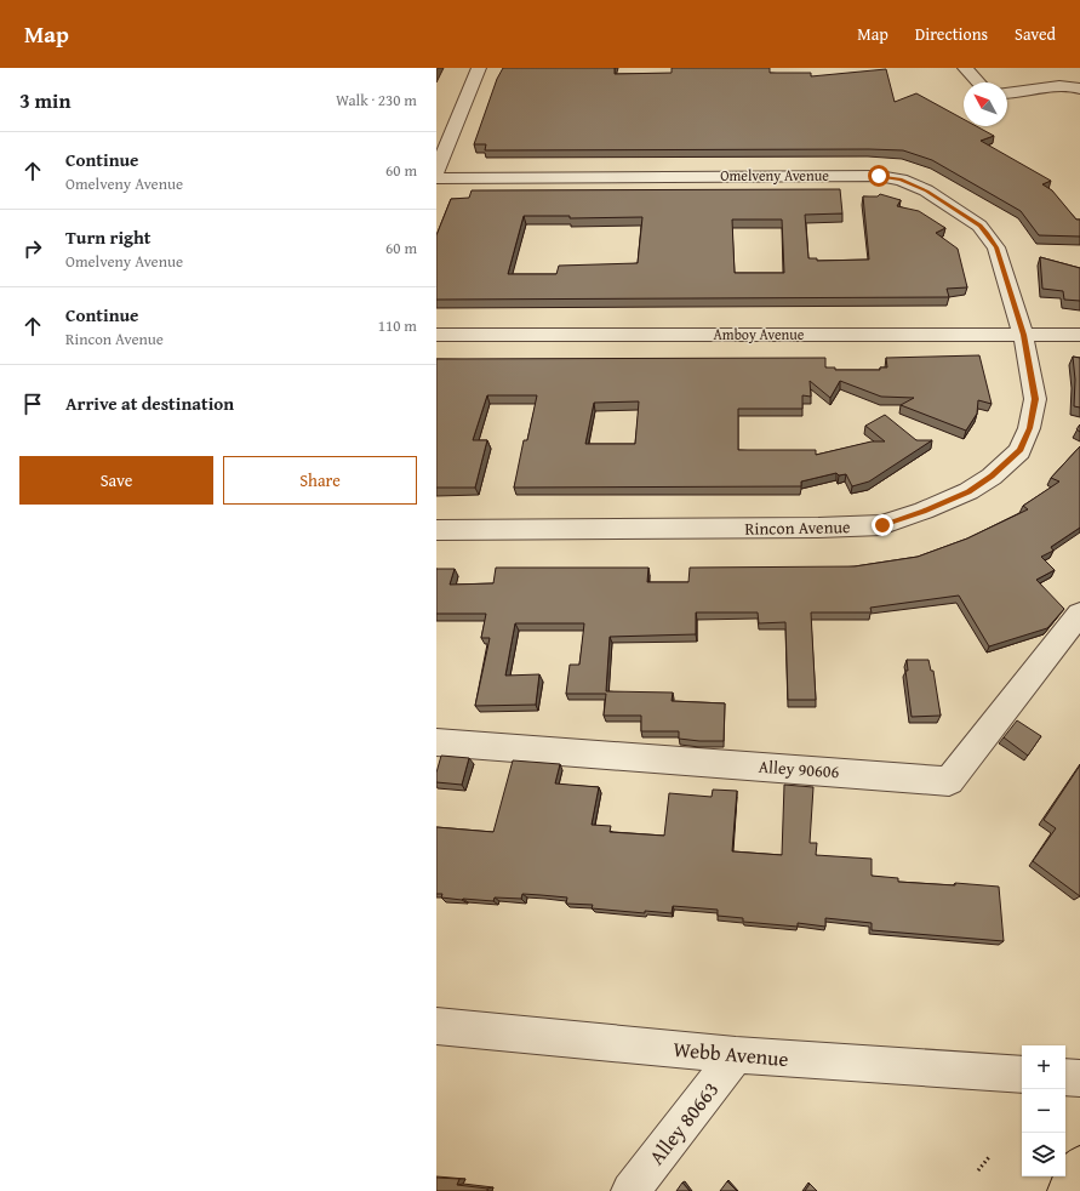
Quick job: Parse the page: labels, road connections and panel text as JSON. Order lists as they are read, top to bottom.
{
  "streets": {
    "street": [
      "Omelveny Avenue",
      "Amboy Avenue",
      "Rincon Avenue",
      "Alley 90606",
      "Webb Avenue",
      "Alley 80663"
    ]
  },
  "crossings": [
    ["Omelveny Avenue", "Amboy Avenue"],
    ["Omelveny Avenue", "Rincon Avenue"],
    ["Amboy Avenue", "Rincon Avenue"],
    ["Webb Avenue", "Alley 80663"]
  ],
  "north": "top left",
  "page": {
    "header": "Map",
    "nav": ["Map", "Directions", "Saved"],
    "heading": ["3 min", "Walk · 230 m"],
    "list": [
      ["Continue", "Omelveny Avenue", "60 m"],
      ["Turn right", "Omelveny Avenue", "60 m"],
      ["Continue", "Rincon Avenue", "110 m"],
      "Arrive at destination"
    ],
    "buttons": ["Save", "Share"],
    "map_buttons": ["+", "−"]
  }
}
